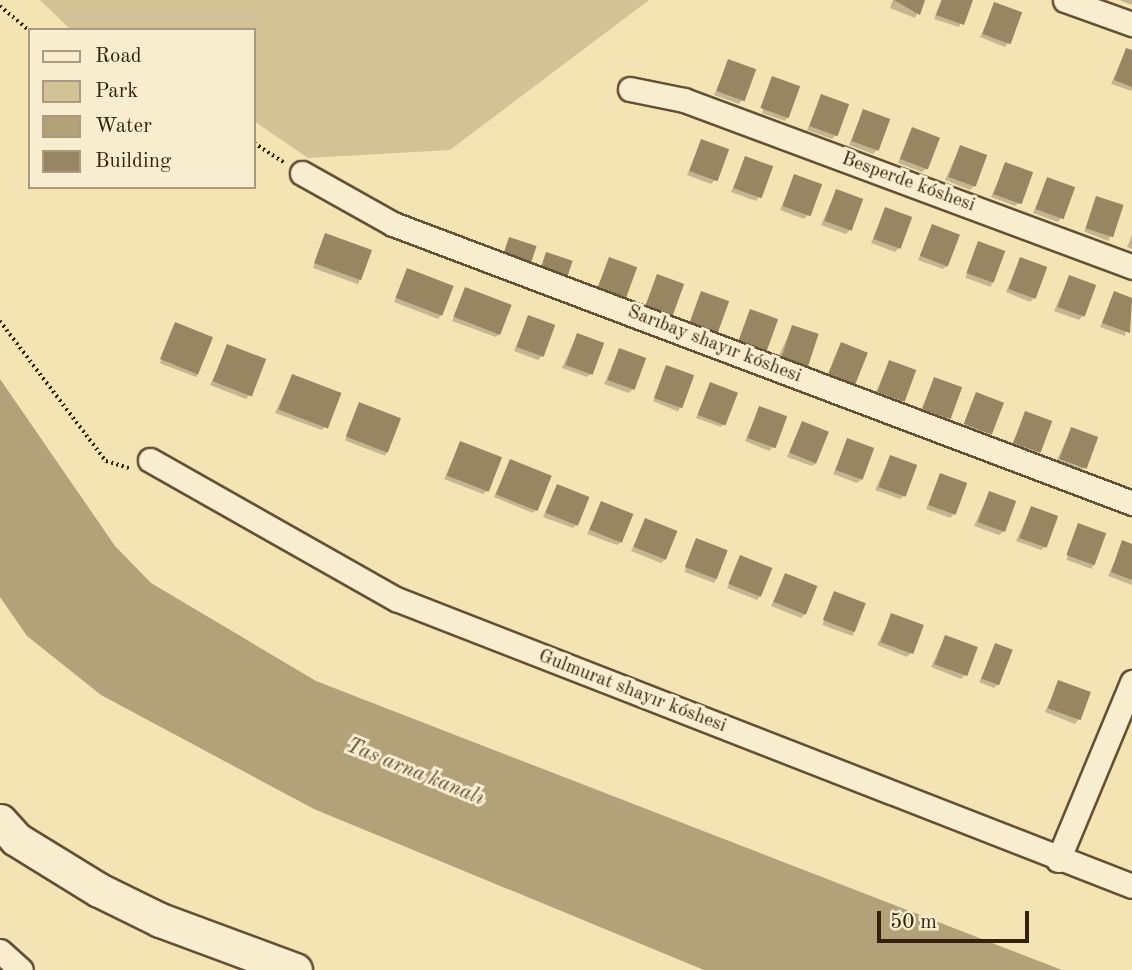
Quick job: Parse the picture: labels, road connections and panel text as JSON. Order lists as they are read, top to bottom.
{
  "streets": {
    "street": ["Besperde kóshesi", "Sarıbay shayır kóshesi", "Gulmurat shayır kóshesi"]
  },
  "water": ["Tas arna kanalı"],
  "legend": [
    "Road",
    "Park",
    "Water",
    "Building"
  ],
  "scale_bar": "50 m"
}
